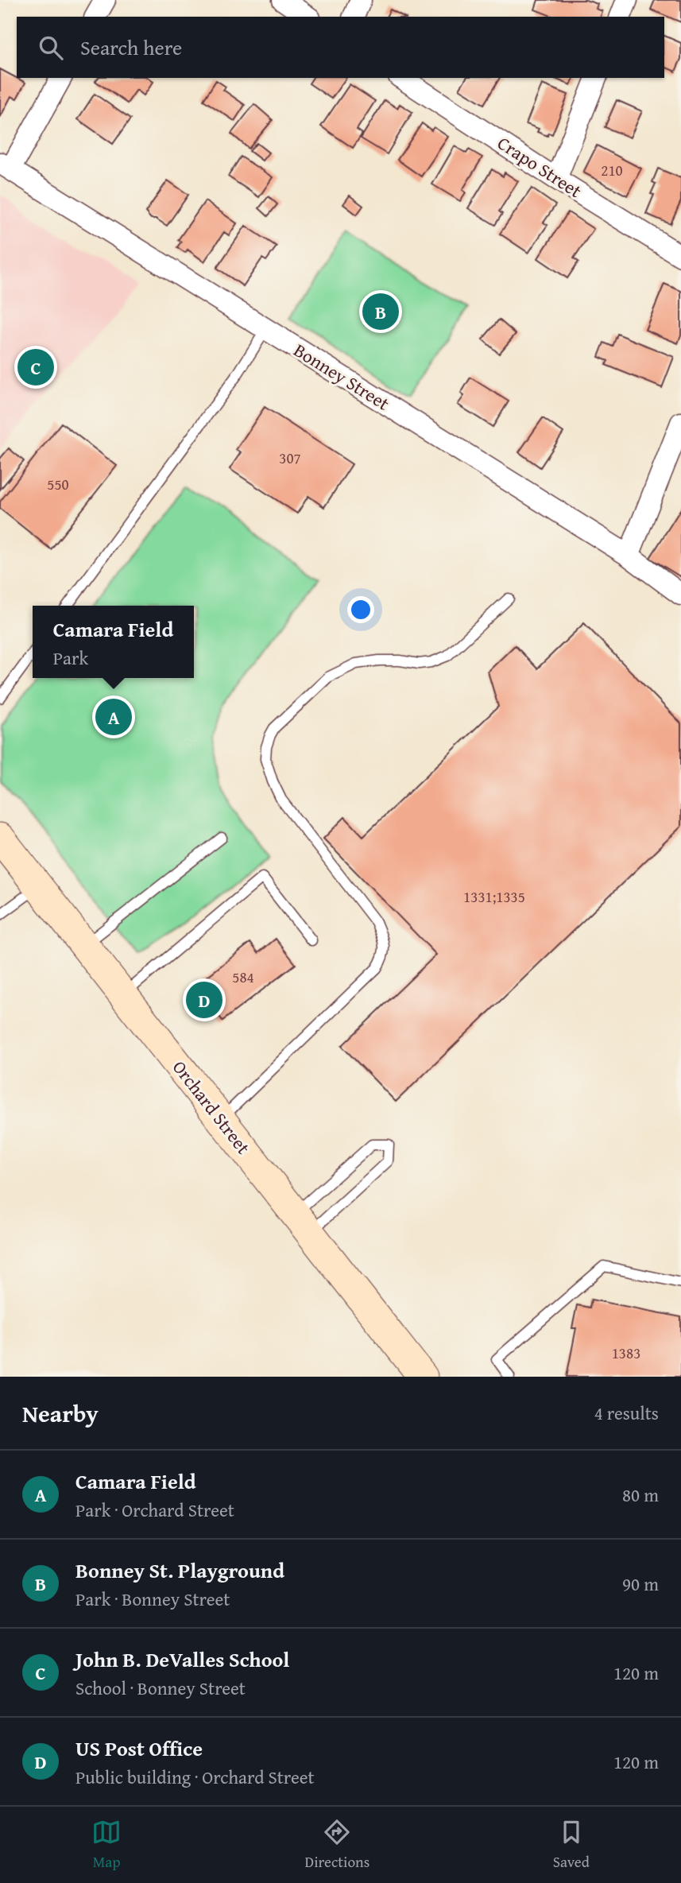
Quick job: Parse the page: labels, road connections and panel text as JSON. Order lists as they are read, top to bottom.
{
  "streets": {
    "street": ["Crapo Street", "Bonney Street", "Orchard Street"]
  },
  "house_numbers": [
    "210",
    "307",
    "550",
    "1331;1335",
    "584",
    "1383"
  ],
  "page": {
    "search": "Search here",
    "pins": [
      "B",
      "C",
      "A",
      "D"
    ],
    "popup": ["Camara Field", "Park"],
    "heading": ["Nearby", "4 results"],
    "list": [
      {
        "mark": "A",
        "name": "Camara Field",
        "note": "Park · Orchard Street",
        "value": "80 m"
      },
      {
        "mark": "B",
        "name": "Bonney St. Playground",
        "note": "Park · Bonney Street",
        "value": "90 m"
      },
      {
        "mark": "C",
        "name": "John B. DeValles School",
        "note": "School · Bonney Street",
        "value": "120 m"
      },
      {
        "mark": "D",
        "name": "US Post Office",
        "note": "Public building · Orchard Street",
        "value": "120 m"
      }
    ],
    "nav": ["Map", "Directions", "Saved"]
  }
}
